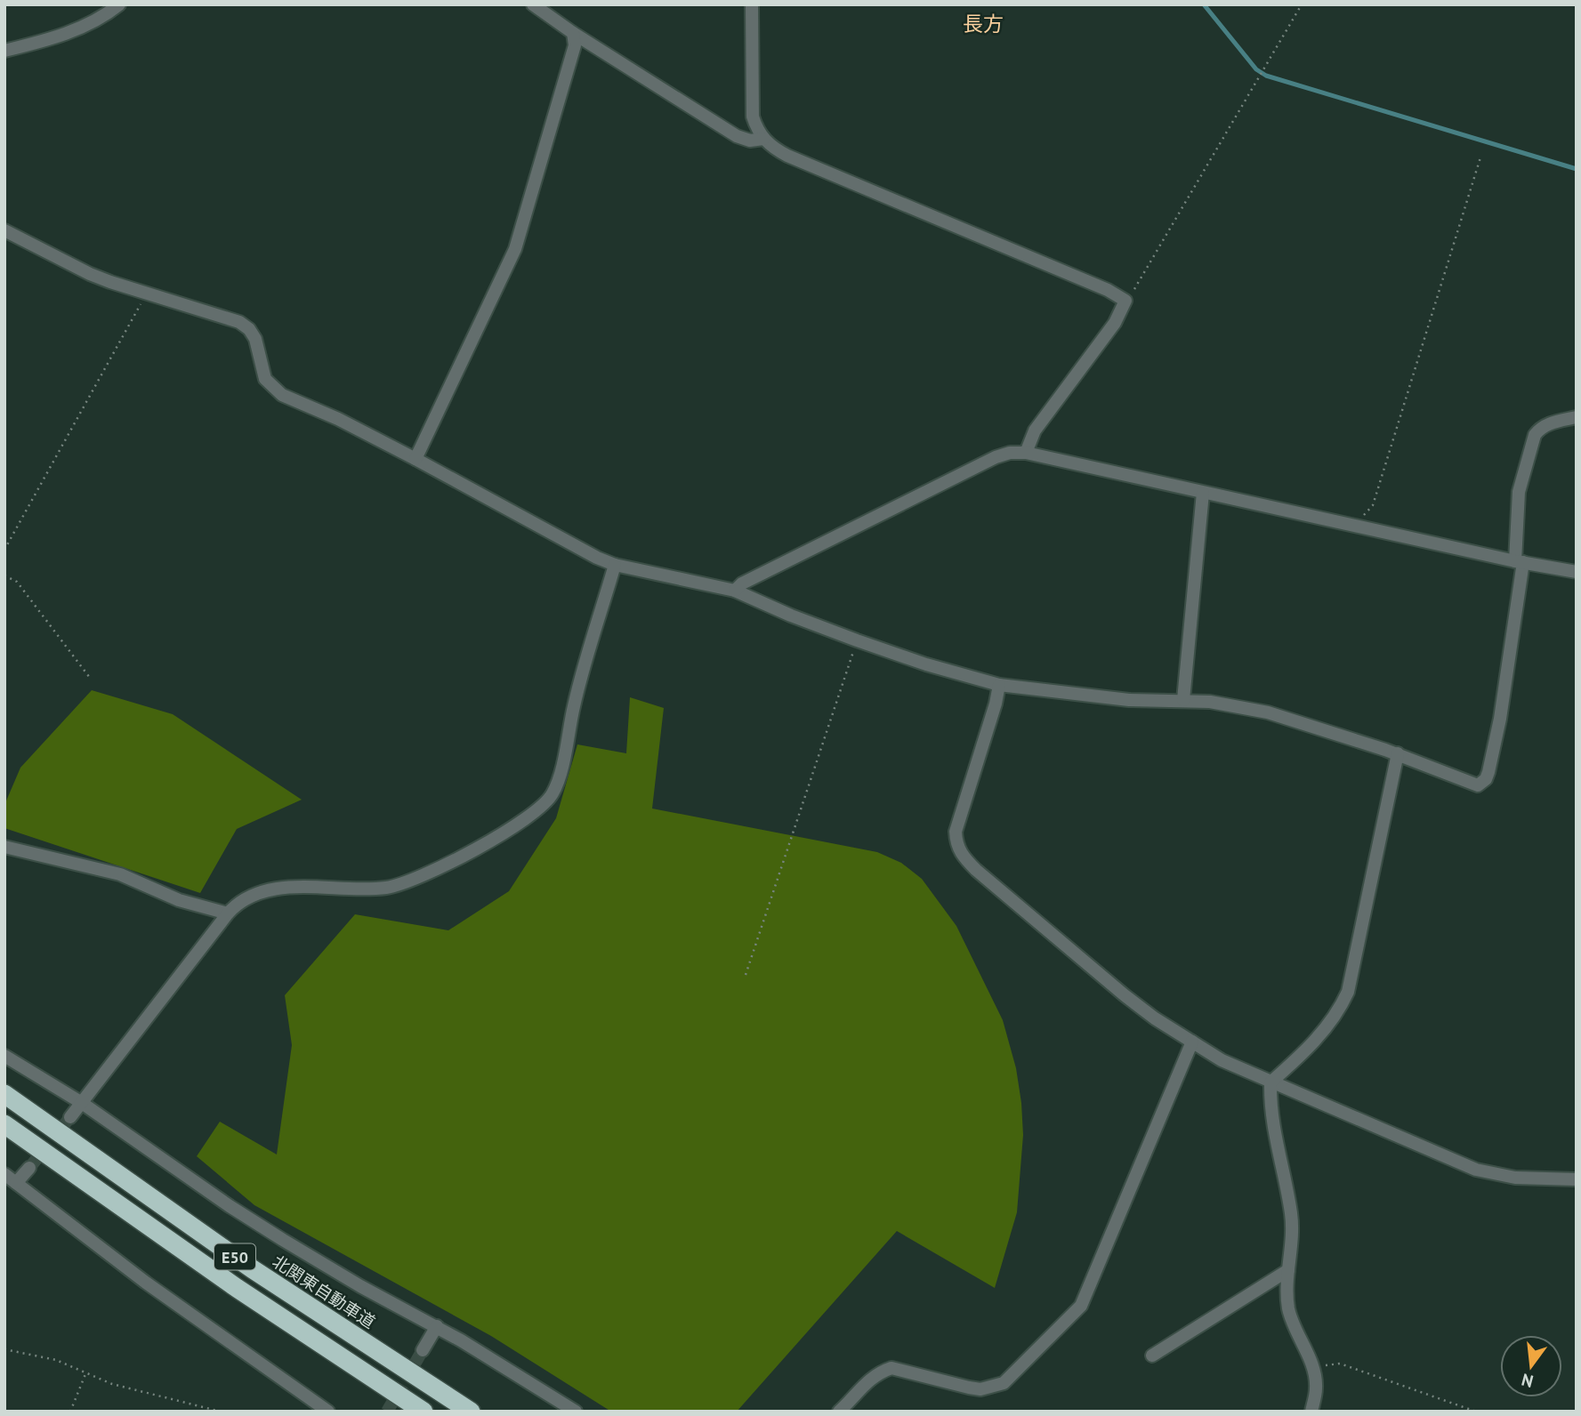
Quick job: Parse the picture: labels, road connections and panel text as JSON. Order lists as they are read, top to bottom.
{
  "streets": {
    "highway": ["E50", "北関東自動車道"]
  },
  "districts": ["長方"],
  "north": "bottom"
}
